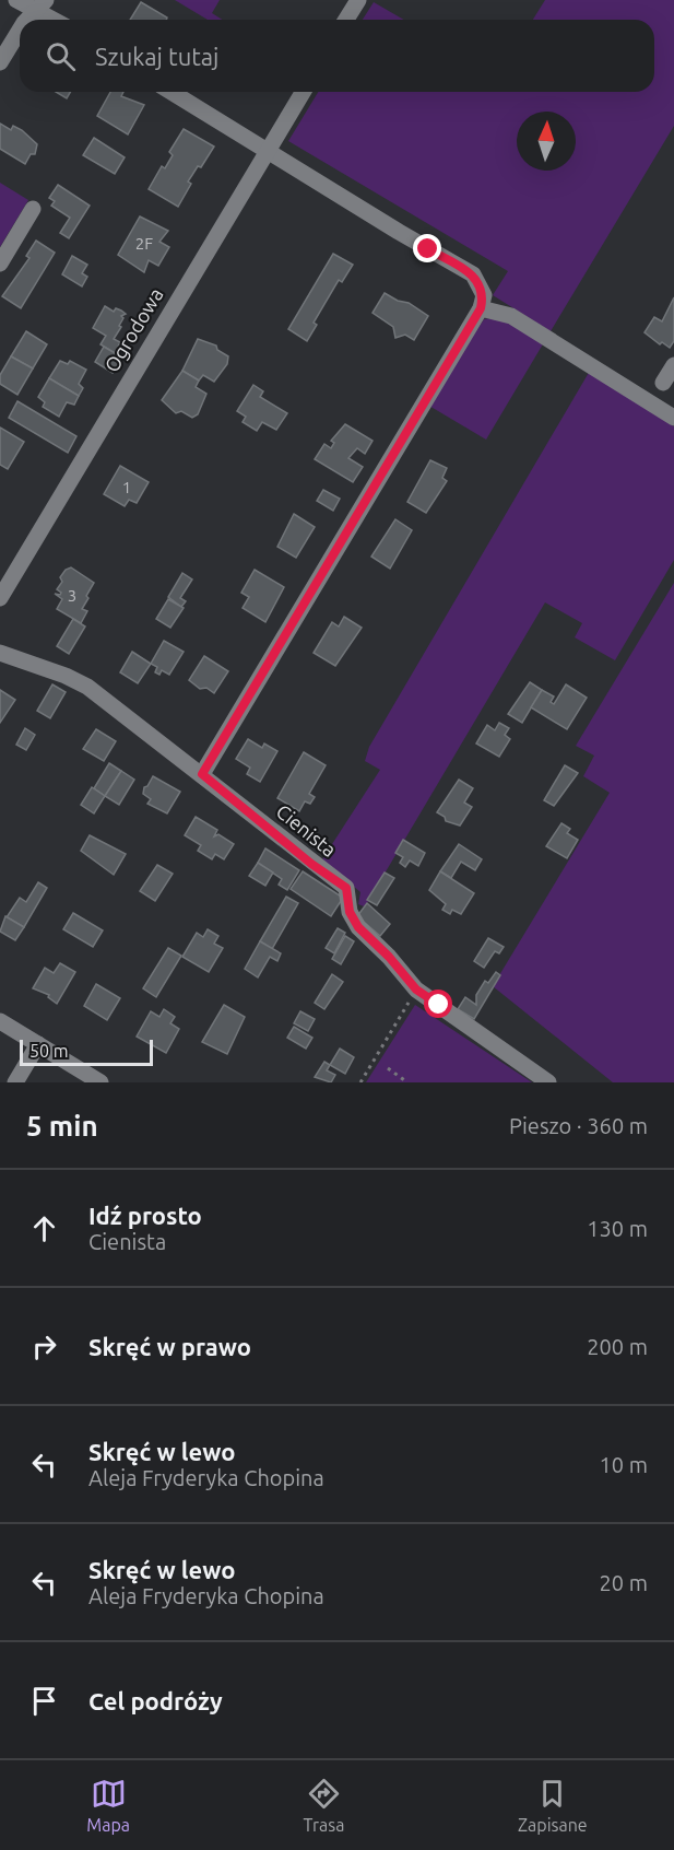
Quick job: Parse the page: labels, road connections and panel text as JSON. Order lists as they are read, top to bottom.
{
  "streets": {
    "street": ["Ogrodowa", "Cienista"]
  },
  "house_numbers": ["2F", "1", "3"],
  "scale_bar": "50 m",
  "north": "top",
  "page": {
    "search": "Szukaj tutaj",
    "scale": "50 m",
    "heading": ["5 min", "Pieszo · 360 m"],
    "list": [
      ["Idź prosto", "Cienista", "130 m"],
      ["Skręć w prawo", "200 m"],
      ["Skręć w lewo", "Aleja Fryderyka Chopina", "10 m"],
      ["Skręć w lewo", "Aleja Fryderyka Chopina", "20 m"],
      "Cel podróży"
    ],
    "nav": ["Mapa", "Trasa", "Zapisane"]
  }
}
